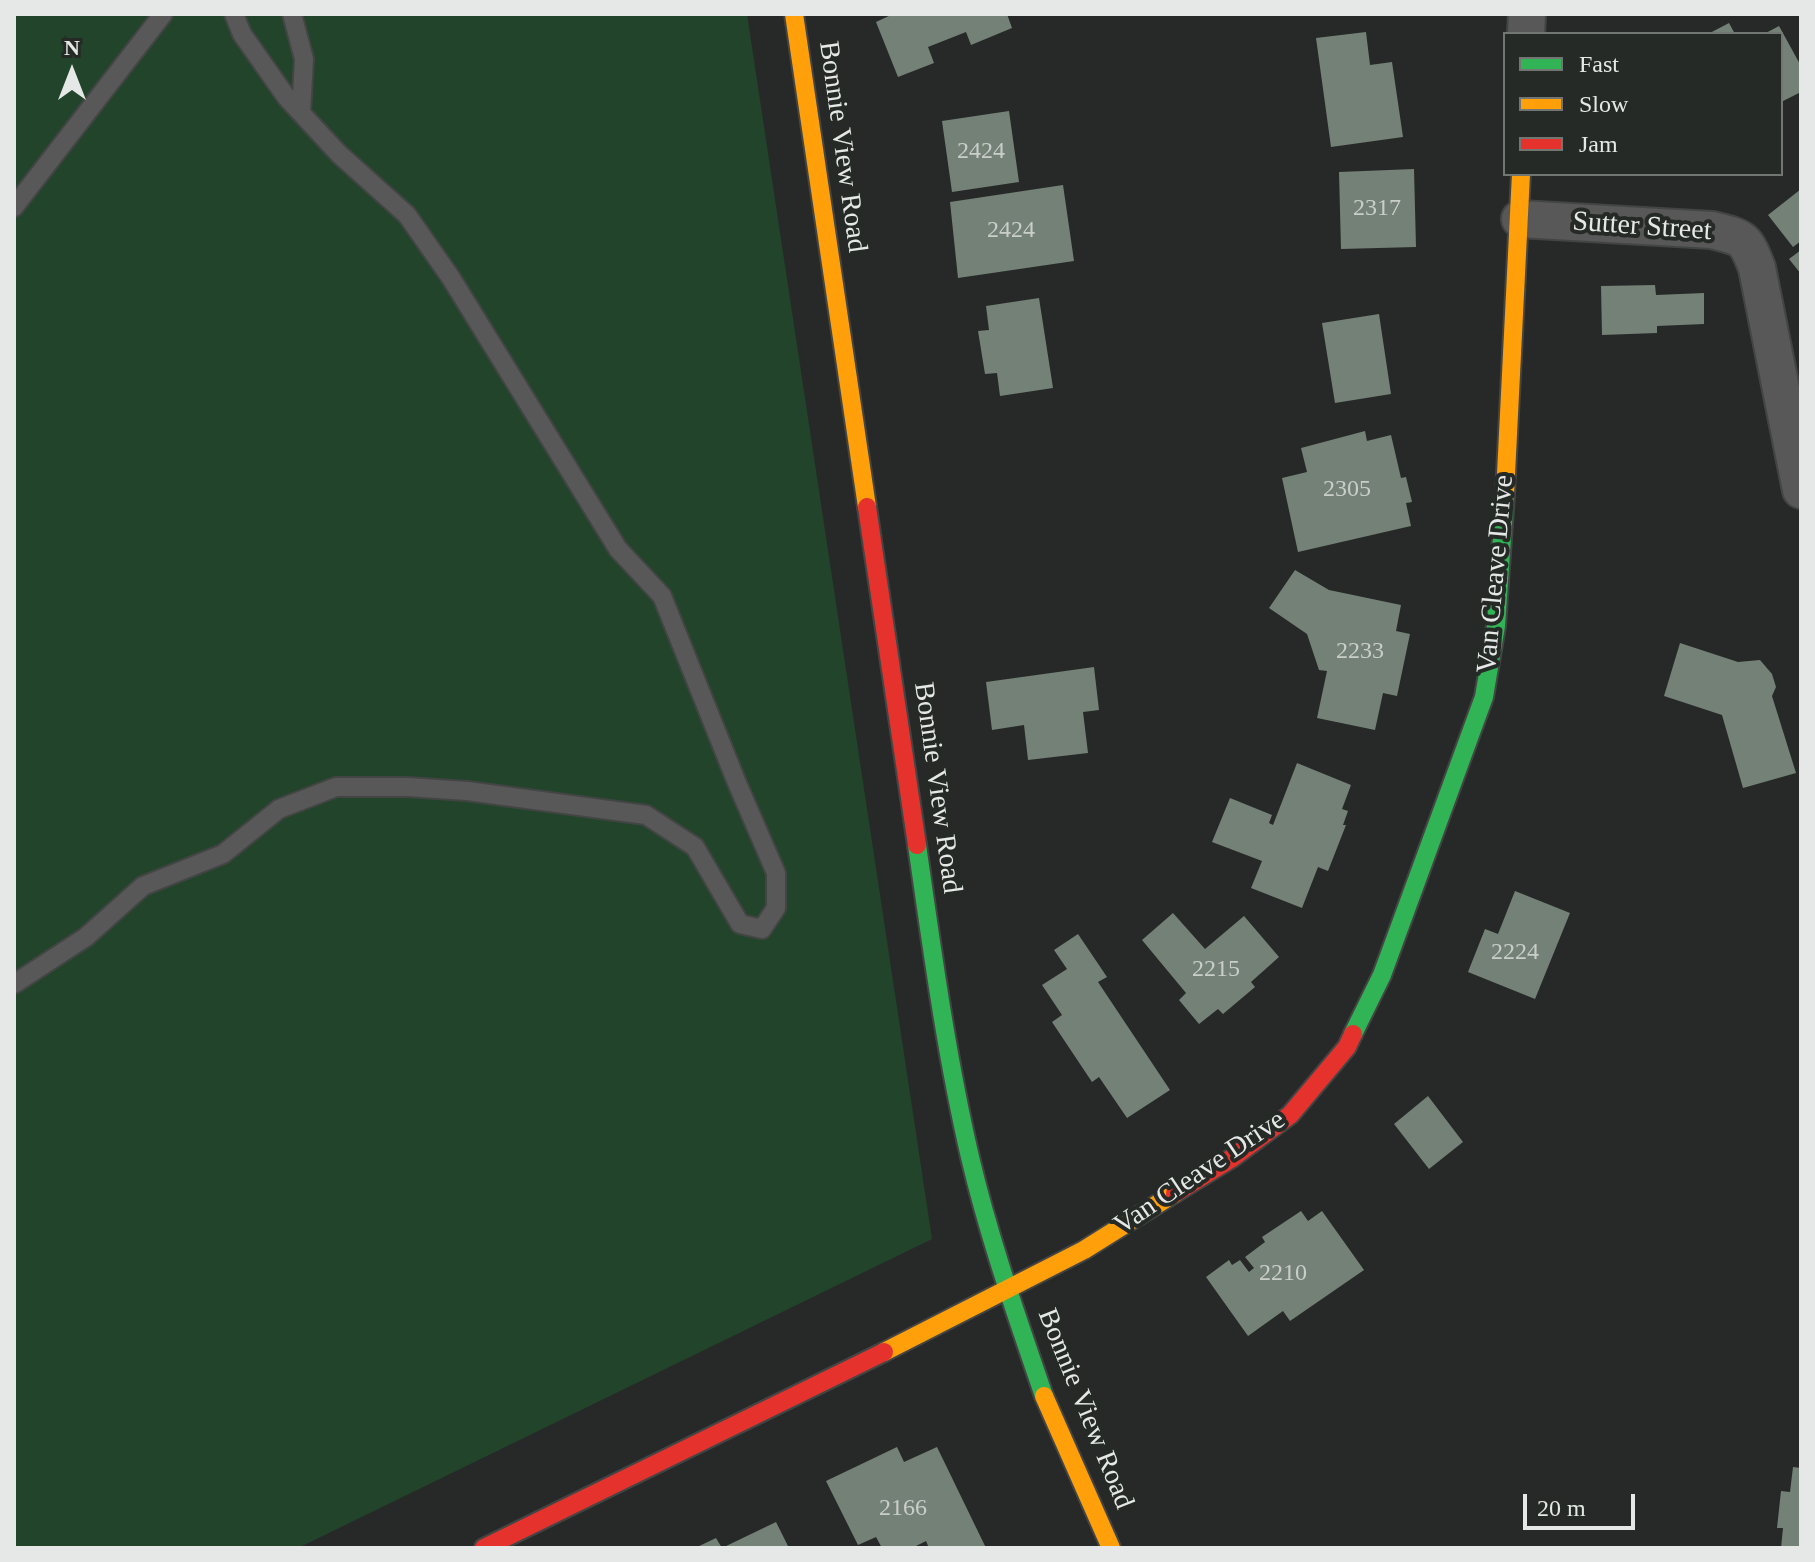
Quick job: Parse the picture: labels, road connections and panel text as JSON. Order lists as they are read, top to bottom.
{
  "streets": {
    "street": ["Bonnie View Road", "Sutter Street", "Van Cleave Drive"]
  },
  "crossings": [
    ["Bonnie View Road", "Van Cleave Drive"],
    ["Sutter Street", "Van Cleave Drive"]
  ],
  "house_numbers": [
    "2424",
    "2317",
    "2424",
    "2305",
    "2233",
    "2224",
    "2215",
    "2210",
    "2166"
  ],
  "legend": ["Fast", "Slow", "Jam"],
  "scale_bar": "20 m",
  "north": "top"
}
